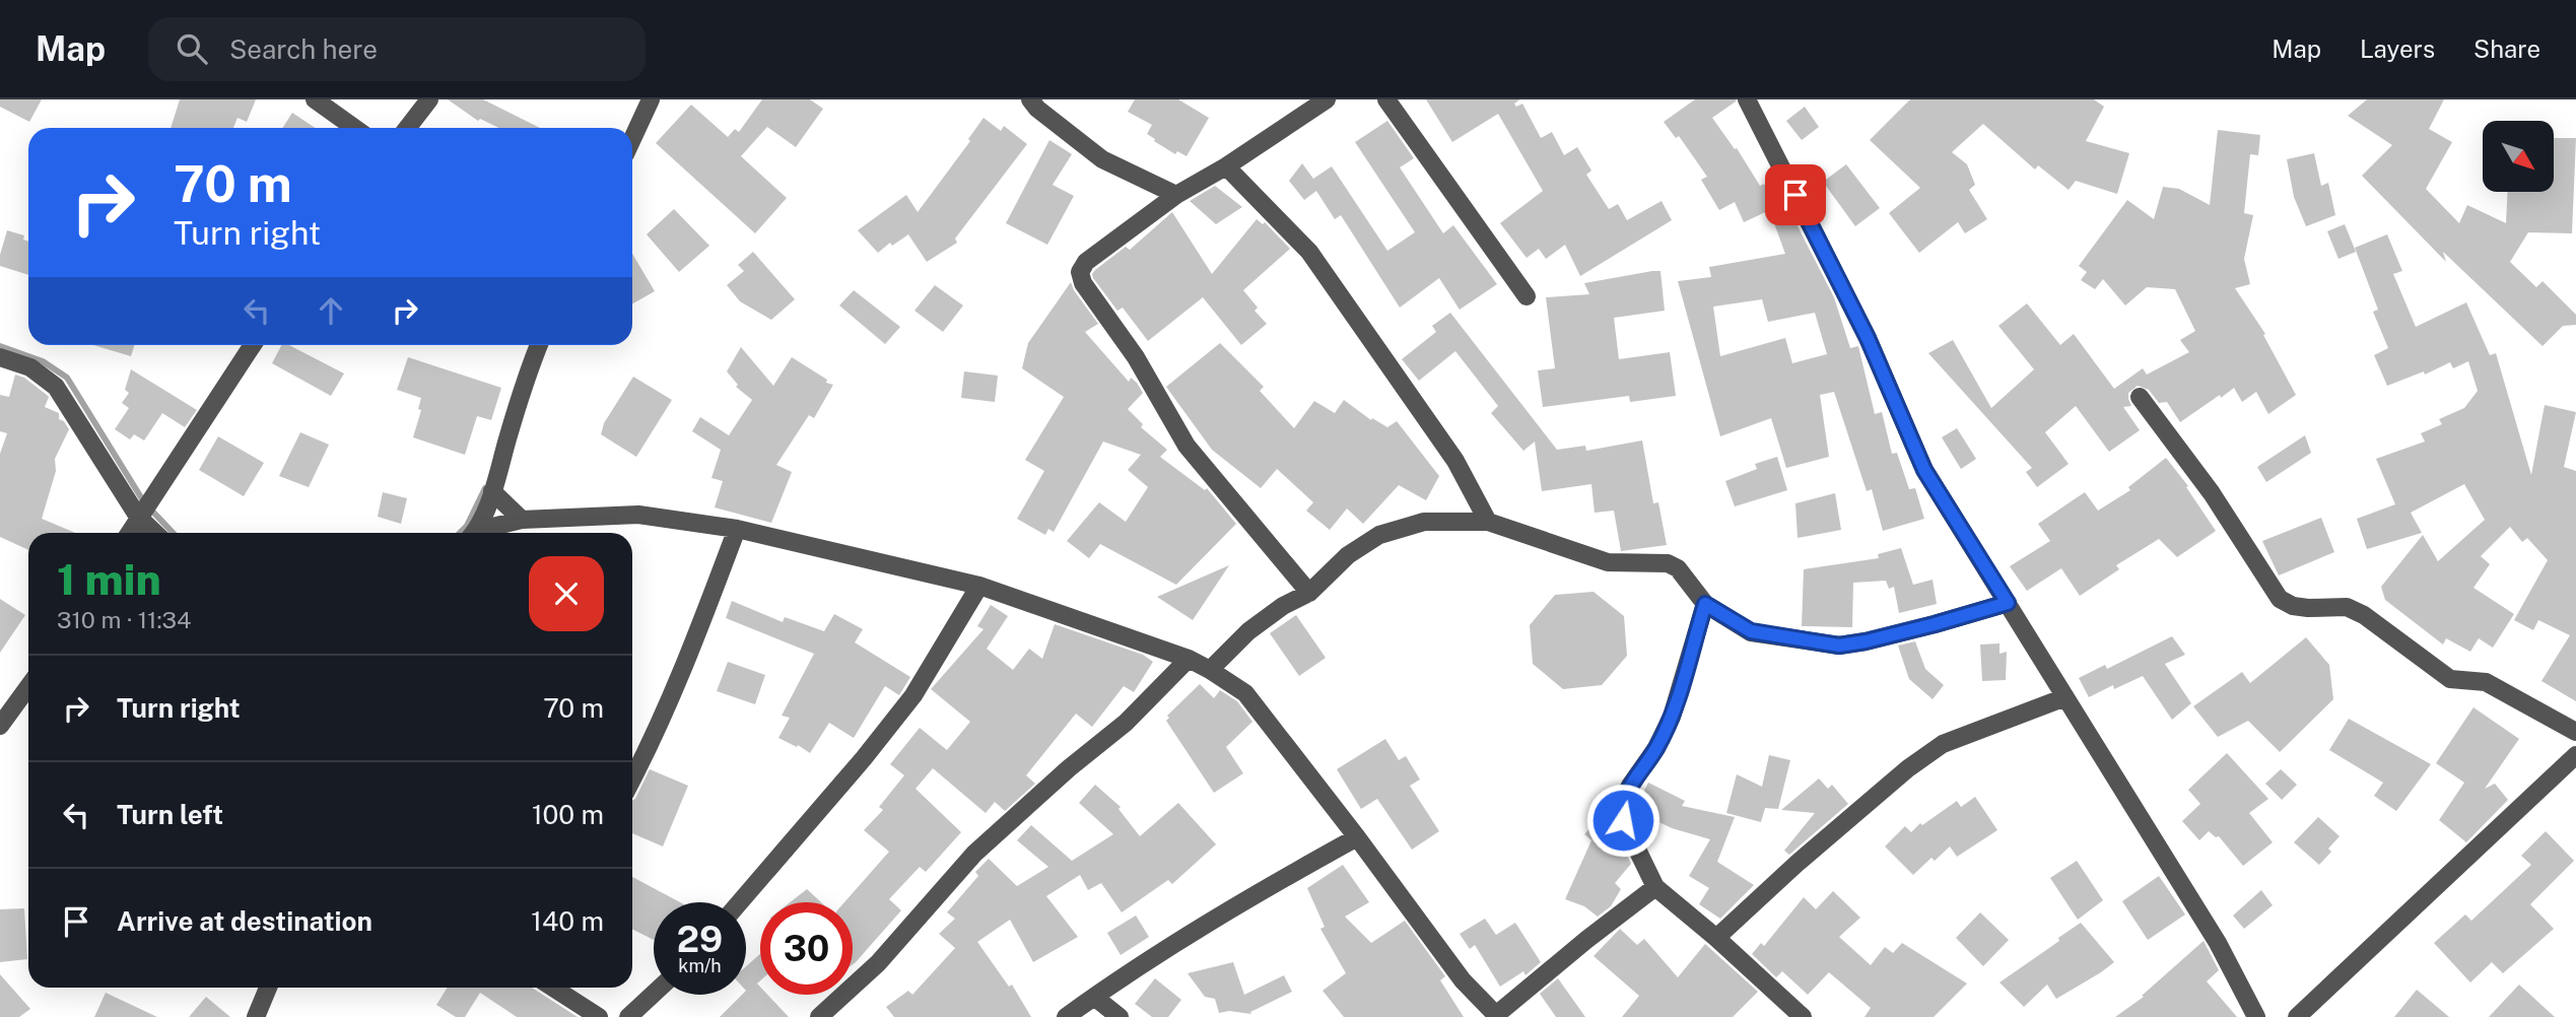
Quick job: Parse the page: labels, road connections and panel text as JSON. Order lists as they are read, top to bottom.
{
  "north": "bottom right",
  "page": {
    "header": "Map",
    "search": "Search here",
    "nav": ["Map", "Layers", "Share"],
    "turn": ["70 m", "Turn right"],
    "heading": ["1 min", "310 m · 11:34"],
    "list": [
      {
        "name": "Turn right",
        "value": "70 m"
      },
      {
        "name": "Turn left",
        "value": "100 m"
      },
      {
        "name": "Arrive at destination",
        "value": "140 m"
      }
    ],
    "speed": "29 km/h",
    "limit": "30"
  }
}
